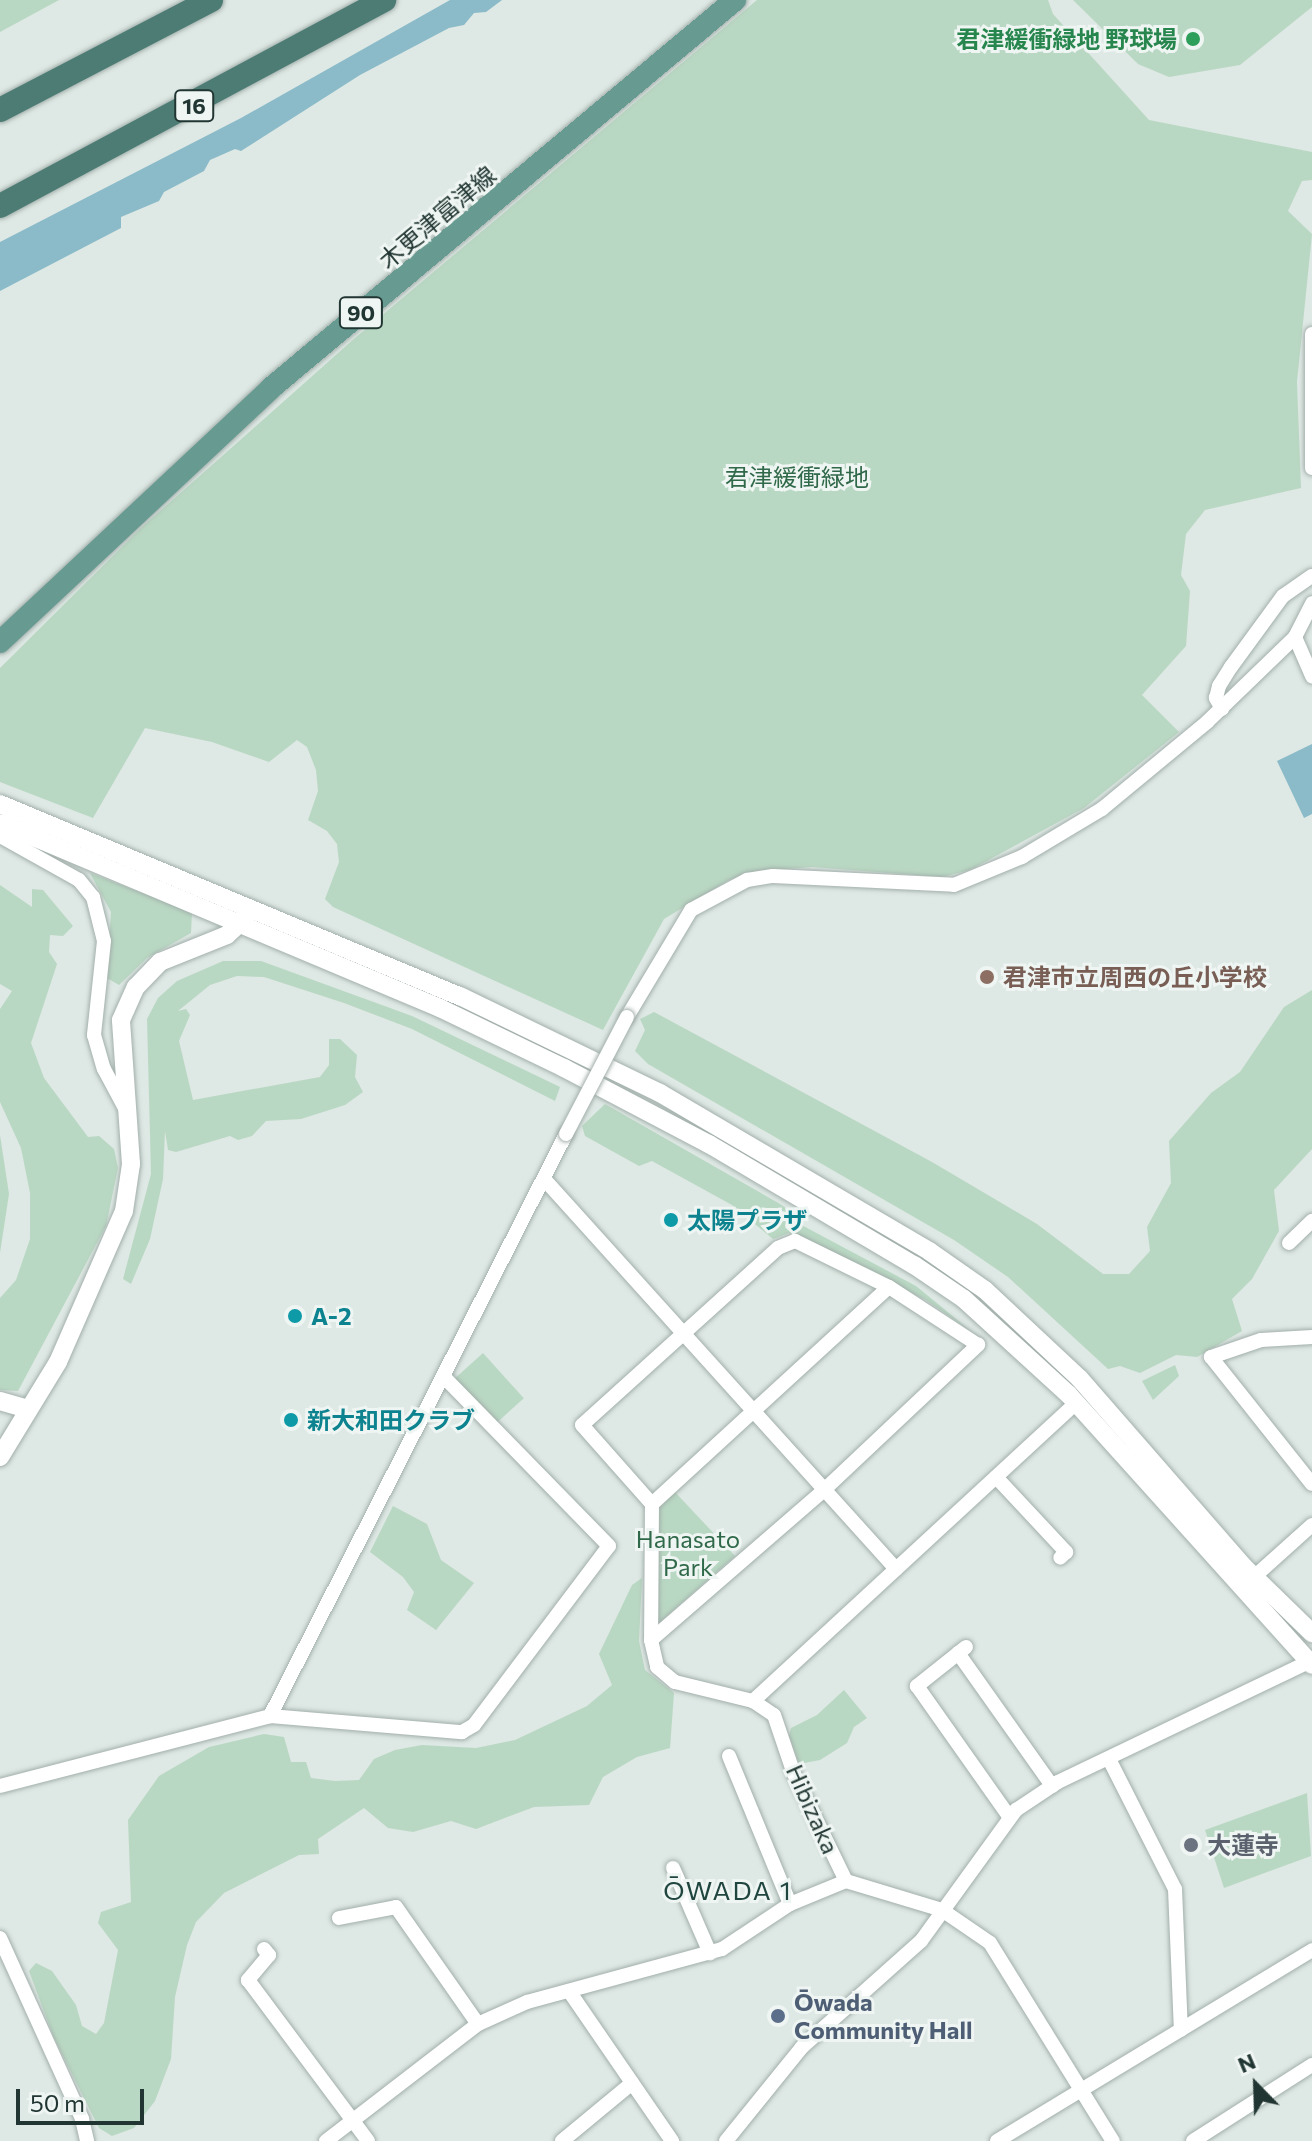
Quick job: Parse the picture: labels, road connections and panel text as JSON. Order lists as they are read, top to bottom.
{
  "streets": {
    "highway": ["16"],
    "main road": ["木更津富津線", "90"],
    "street": ["Hibizaka"]
  },
  "districts": ["ŌWADA 1"],
  "parks": ["君津緩衝緑地", "Hanasato Park"],
  "places": [
    "君津緩衝緑地 野球場",
    "君津市立周西の丘小学校",
    "太陽プラザ",
    "A-2",
    "新大和田クラブ",
    "大蓮寺",
    "Ōwada Community Hall"
  ],
  "scale_bar": "50 m",
  "north": "top left"
}
